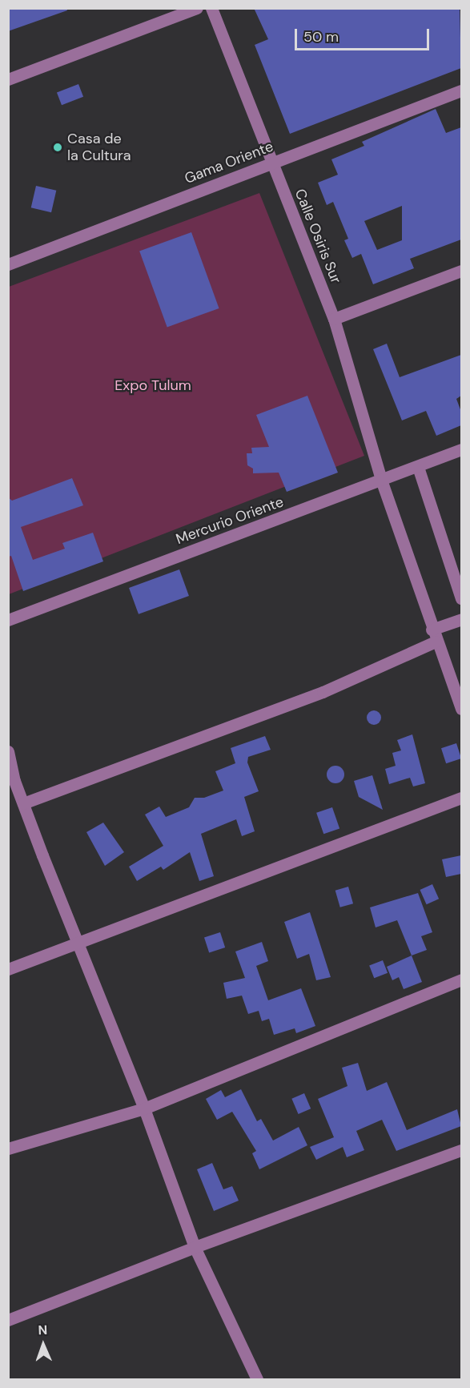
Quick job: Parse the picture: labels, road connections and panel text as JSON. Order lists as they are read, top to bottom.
{
  "streets": {
    "street": ["Gama Oriente", "Calle Osiris Sur", "Mercurio Oriente"]
  },
  "crossings": [
    ["Gama Oriente", "Calle Osiris Sur"],
    ["Calle Osiris Sur", "Mercurio Oriente"]
  ],
  "parks": ["Expo Tulum"],
  "places": ["Casa de la Cultura"],
  "scale_bar": "50 m",
  "north": "top"
}
